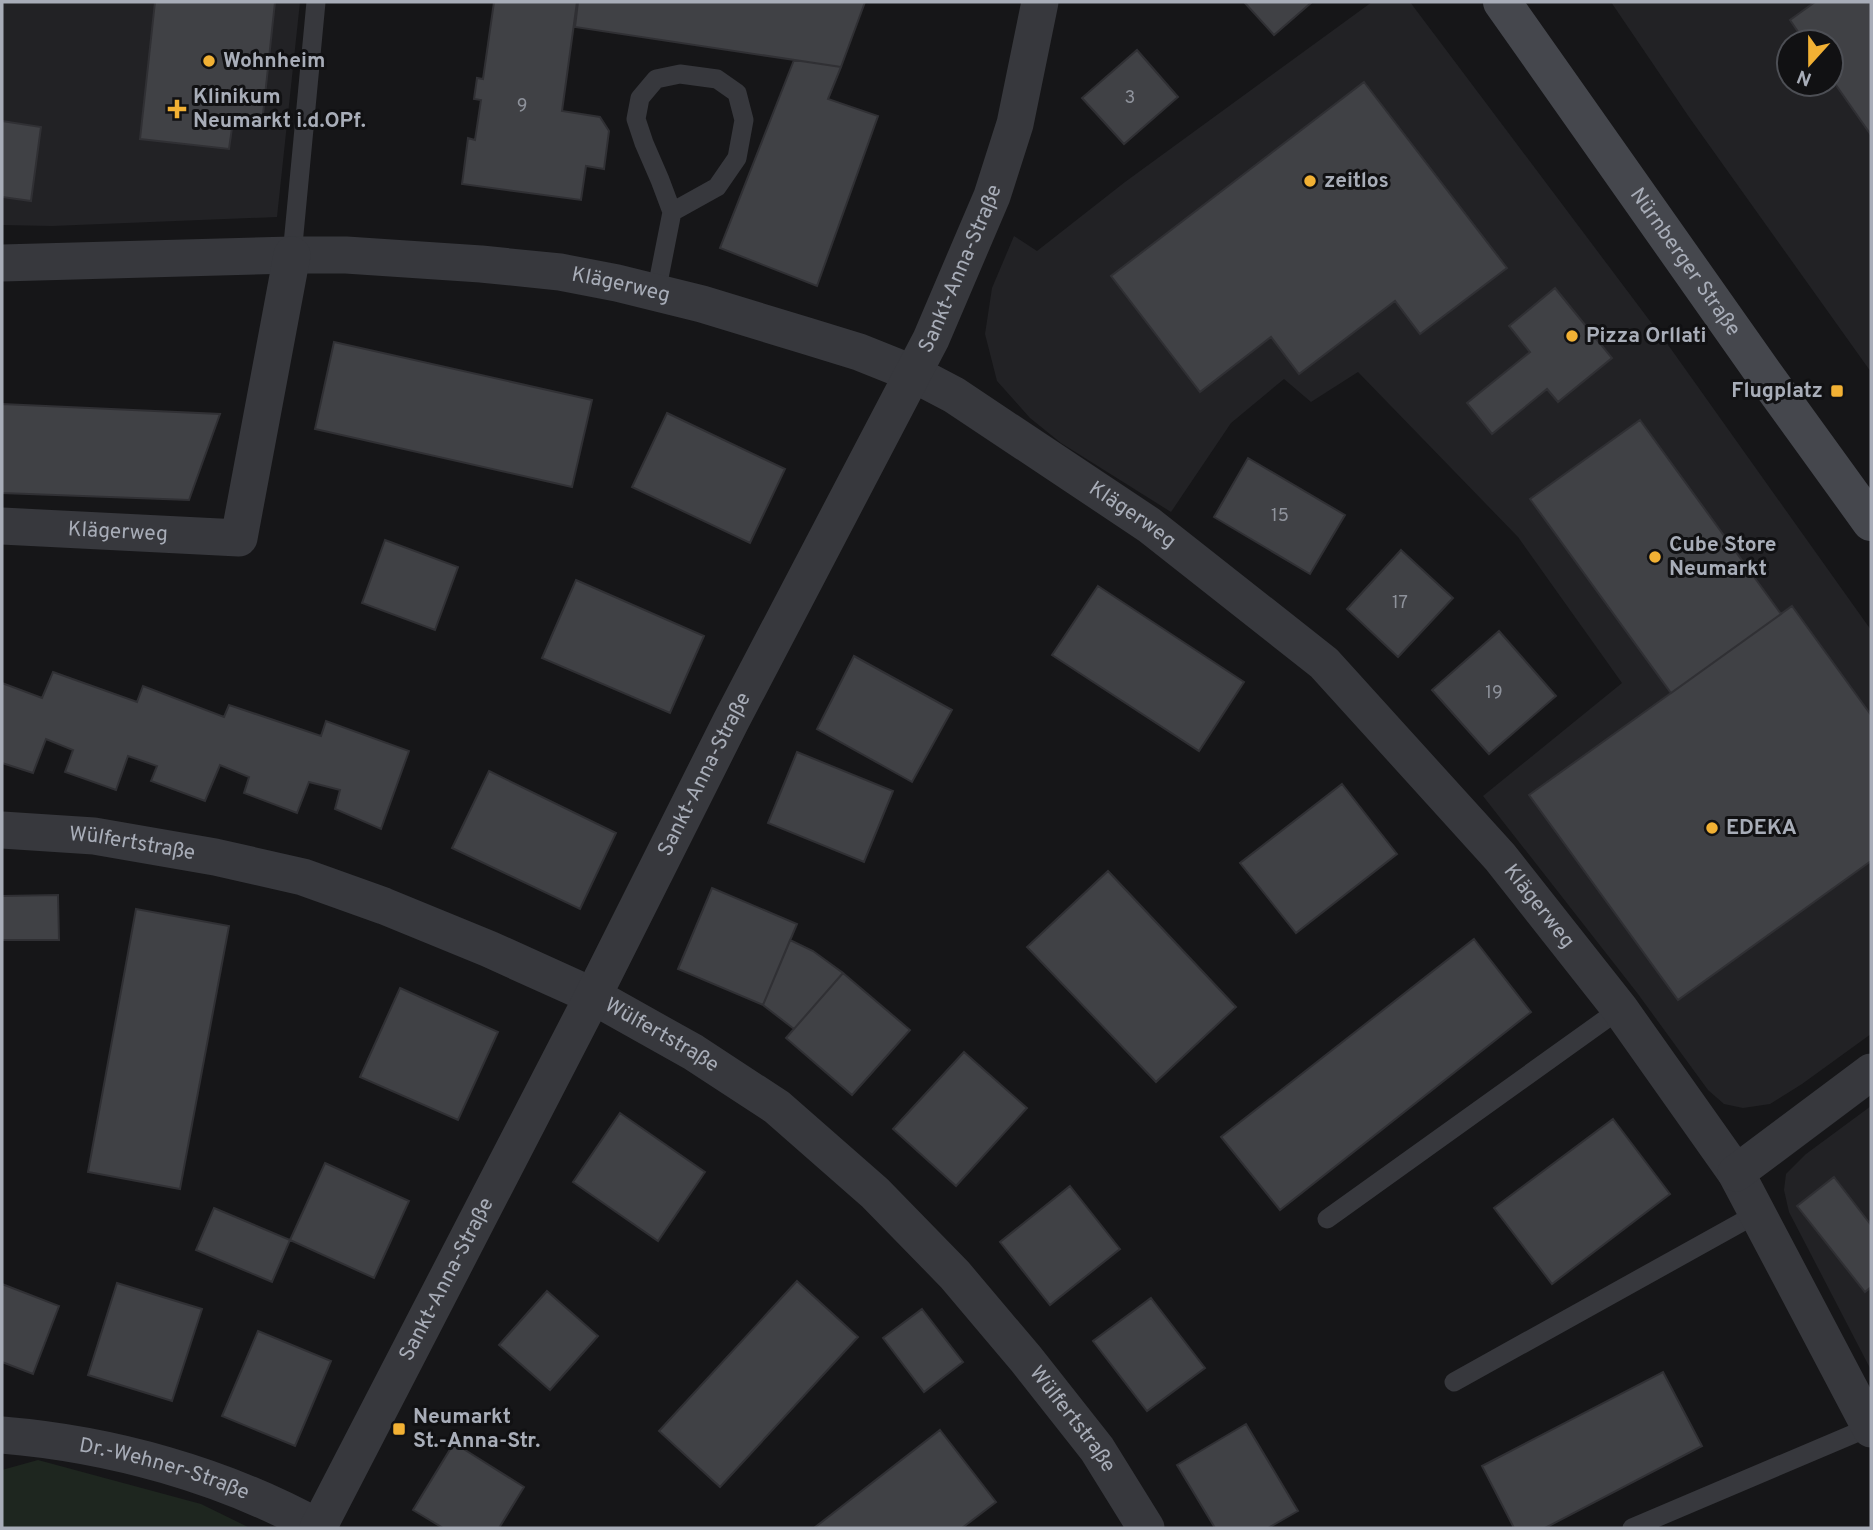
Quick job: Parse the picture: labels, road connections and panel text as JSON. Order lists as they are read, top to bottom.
{
  "streets": {
    "main road": ["Nürnberger Straße"],
    "street": [
      "Sankt-Anna-Straße",
      "Klägerweg",
      "Wülfertstraße",
      "Dr.-Wehner-Straße"
    ]
  },
  "crossings": [
    ["Sankt-Anna-Straße", "Klägerweg"],
    ["Sankt-Anna-Straße", "Wülfertstraße"],
    ["Sankt-Anna-Straße", "Dr.-Wehner-Straße"]
  ],
  "places": {
    "other": [
      "Wohnheim",
      "zeitlos",
      "Pizza Orllati",
      "Cube Store Neumarkt",
      "EDEKA"
    ],
    "health": ["Klinikum Neumarkt i.d.OPf."],
    "transit": ["Flugplatz", "Neumarkt St.-Anna-Str."]
  },
  "house_numbers": [
    "3",
    "9",
    "15",
    "17",
    "19"
  ],
  "north": "bottom"
}
